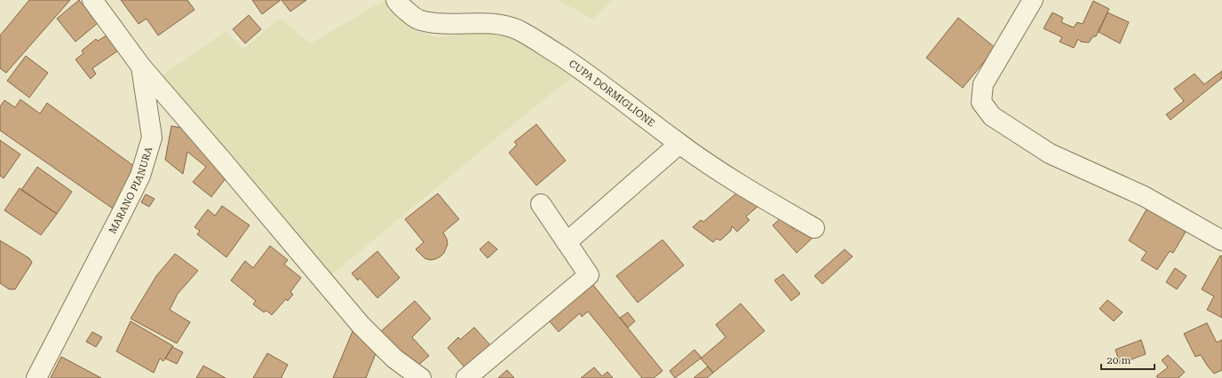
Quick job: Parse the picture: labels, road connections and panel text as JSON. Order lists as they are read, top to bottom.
{
  "streets": {
    "street": ["CUPA DORMIGLIONE", "MARANO PIANURA"]
  },
  "scale_bar": "20 m"
}
